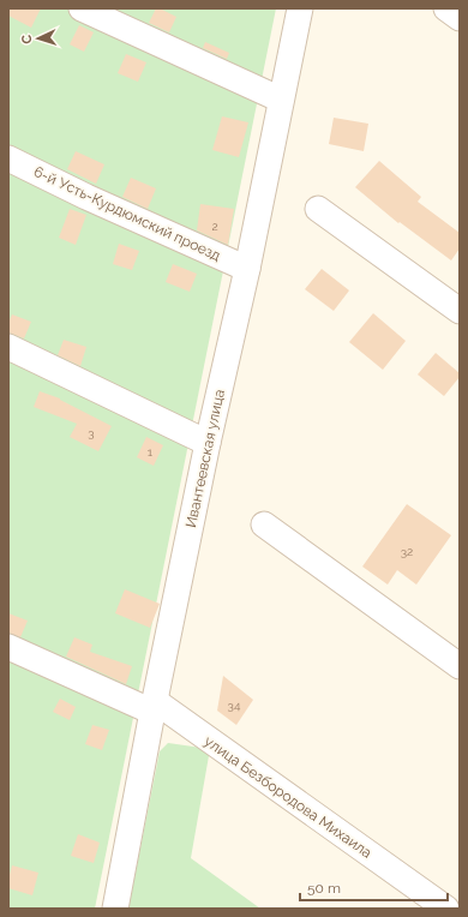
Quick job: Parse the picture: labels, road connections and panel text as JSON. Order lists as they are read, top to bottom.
{
  "streets": {
    "street": ["6-й Усть-Курдюмский проезд", "Ивантеевская улица", "улица Безбородова Михаила"]
  },
  "crossings": [
    ["6-й Усть-Курдюмский проезд", "Ивантеевская улица"],
    ["Ивантеевская улица", "улица Безбородова Михаила"]
  ],
  "house_numbers": [
    "2",
    "3",
    "1",
    "32",
    "34"
  ],
  "scale_bar": "50 m",
  "north": "left"
}
